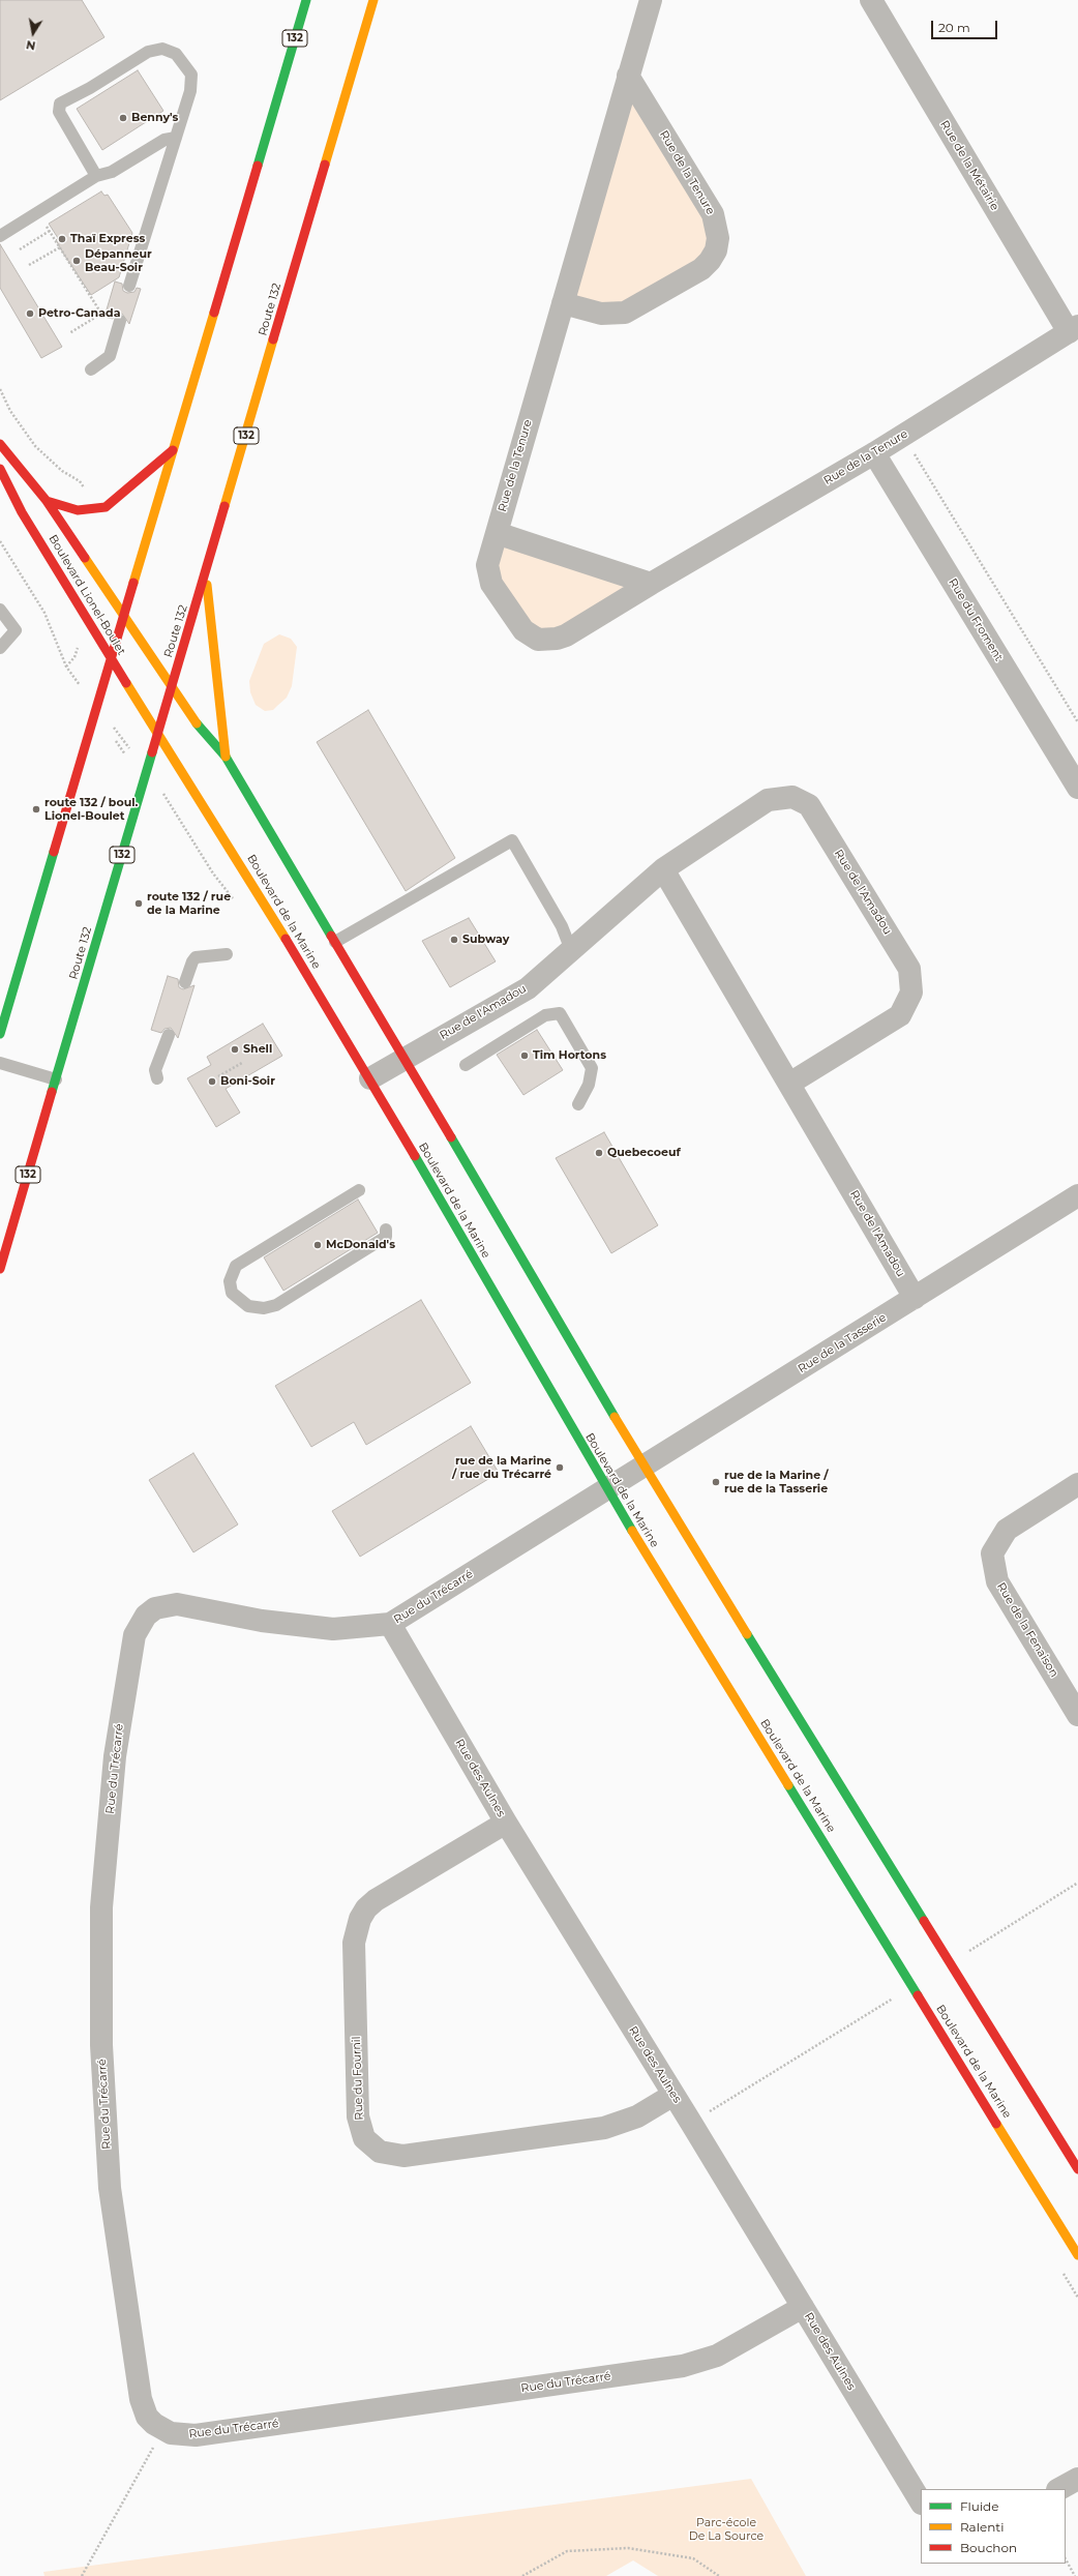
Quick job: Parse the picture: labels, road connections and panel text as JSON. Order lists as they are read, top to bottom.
{
  "streets": {
    "main road": [
      "132",
      "Route 132",
      "Boulevard Lionel-Boulet",
      "Boulevard de la Marine"
    ],
    "street": [
      "Rue de la Métairie",
      "Rue de la Tenure",
      "Rue du Froment",
      "Rue de l'Amadou",
      "Rue de la Tasserie",
      "Rue du Trécarré",
      "Rue de la Fenaison",
      "Rue des Aulnes",
      "Rue du Fournil"
    ]
  },
  "crossings": [
    ["132", "Boulevard Lionel-Boulet"],
    ["Rue de la Métairie", "Rue de la Tenure"],
    ["Rue de la Tenure", "Rue du Froment"],
    ["Route 132", "Boulevard Lionel-Boulet"],
    ["Route 132", "Boulevard de la Marine"],
    ["Boulevard Lionel-Boulet", "Boulevard de la Marine"],
    ["Rue de l'Amadou", "Boulevard de la Marine"],
    ["Rue de l'Amadou", "Rue de la Tasserie"],
    ["Boulevard de la Marine", "Rue de la Tasserie"],
    ["Boulevard de la Marine", "Rue du Trécarré"],
    ["Rue de la Tasserie", "Rue du Trécarré"],
    ["Rue du Trécarré", "Rue des Aulnes"],
    ["Rue des Aulnes", "Rue du Fournil"]
  ],
  "parks": ["Parc-école De La Source"],
  "places": [
    "Benny's",
    "Thaï Express",
    "Dépanneur Beau-Soir",
    "Petro-Canada",
    "route 132 / boul. Lionel-Boulet",
    "route 132 / rue de la Marine",
    "Subway",
    "Shell",
    "Tim Hortons",
    "Boni-Soir",
    "Quebecoeuf",
    "McDonald's",
    "rue de la Marine / rue du Trécarré",
    "rue de la Marine / rue de la Tasserie"
  ],
  "legend": ["Fluide", "Ralenti", "Bouchon"],
  "scale_bar": "20 m",
  "north": "bottom"
}
